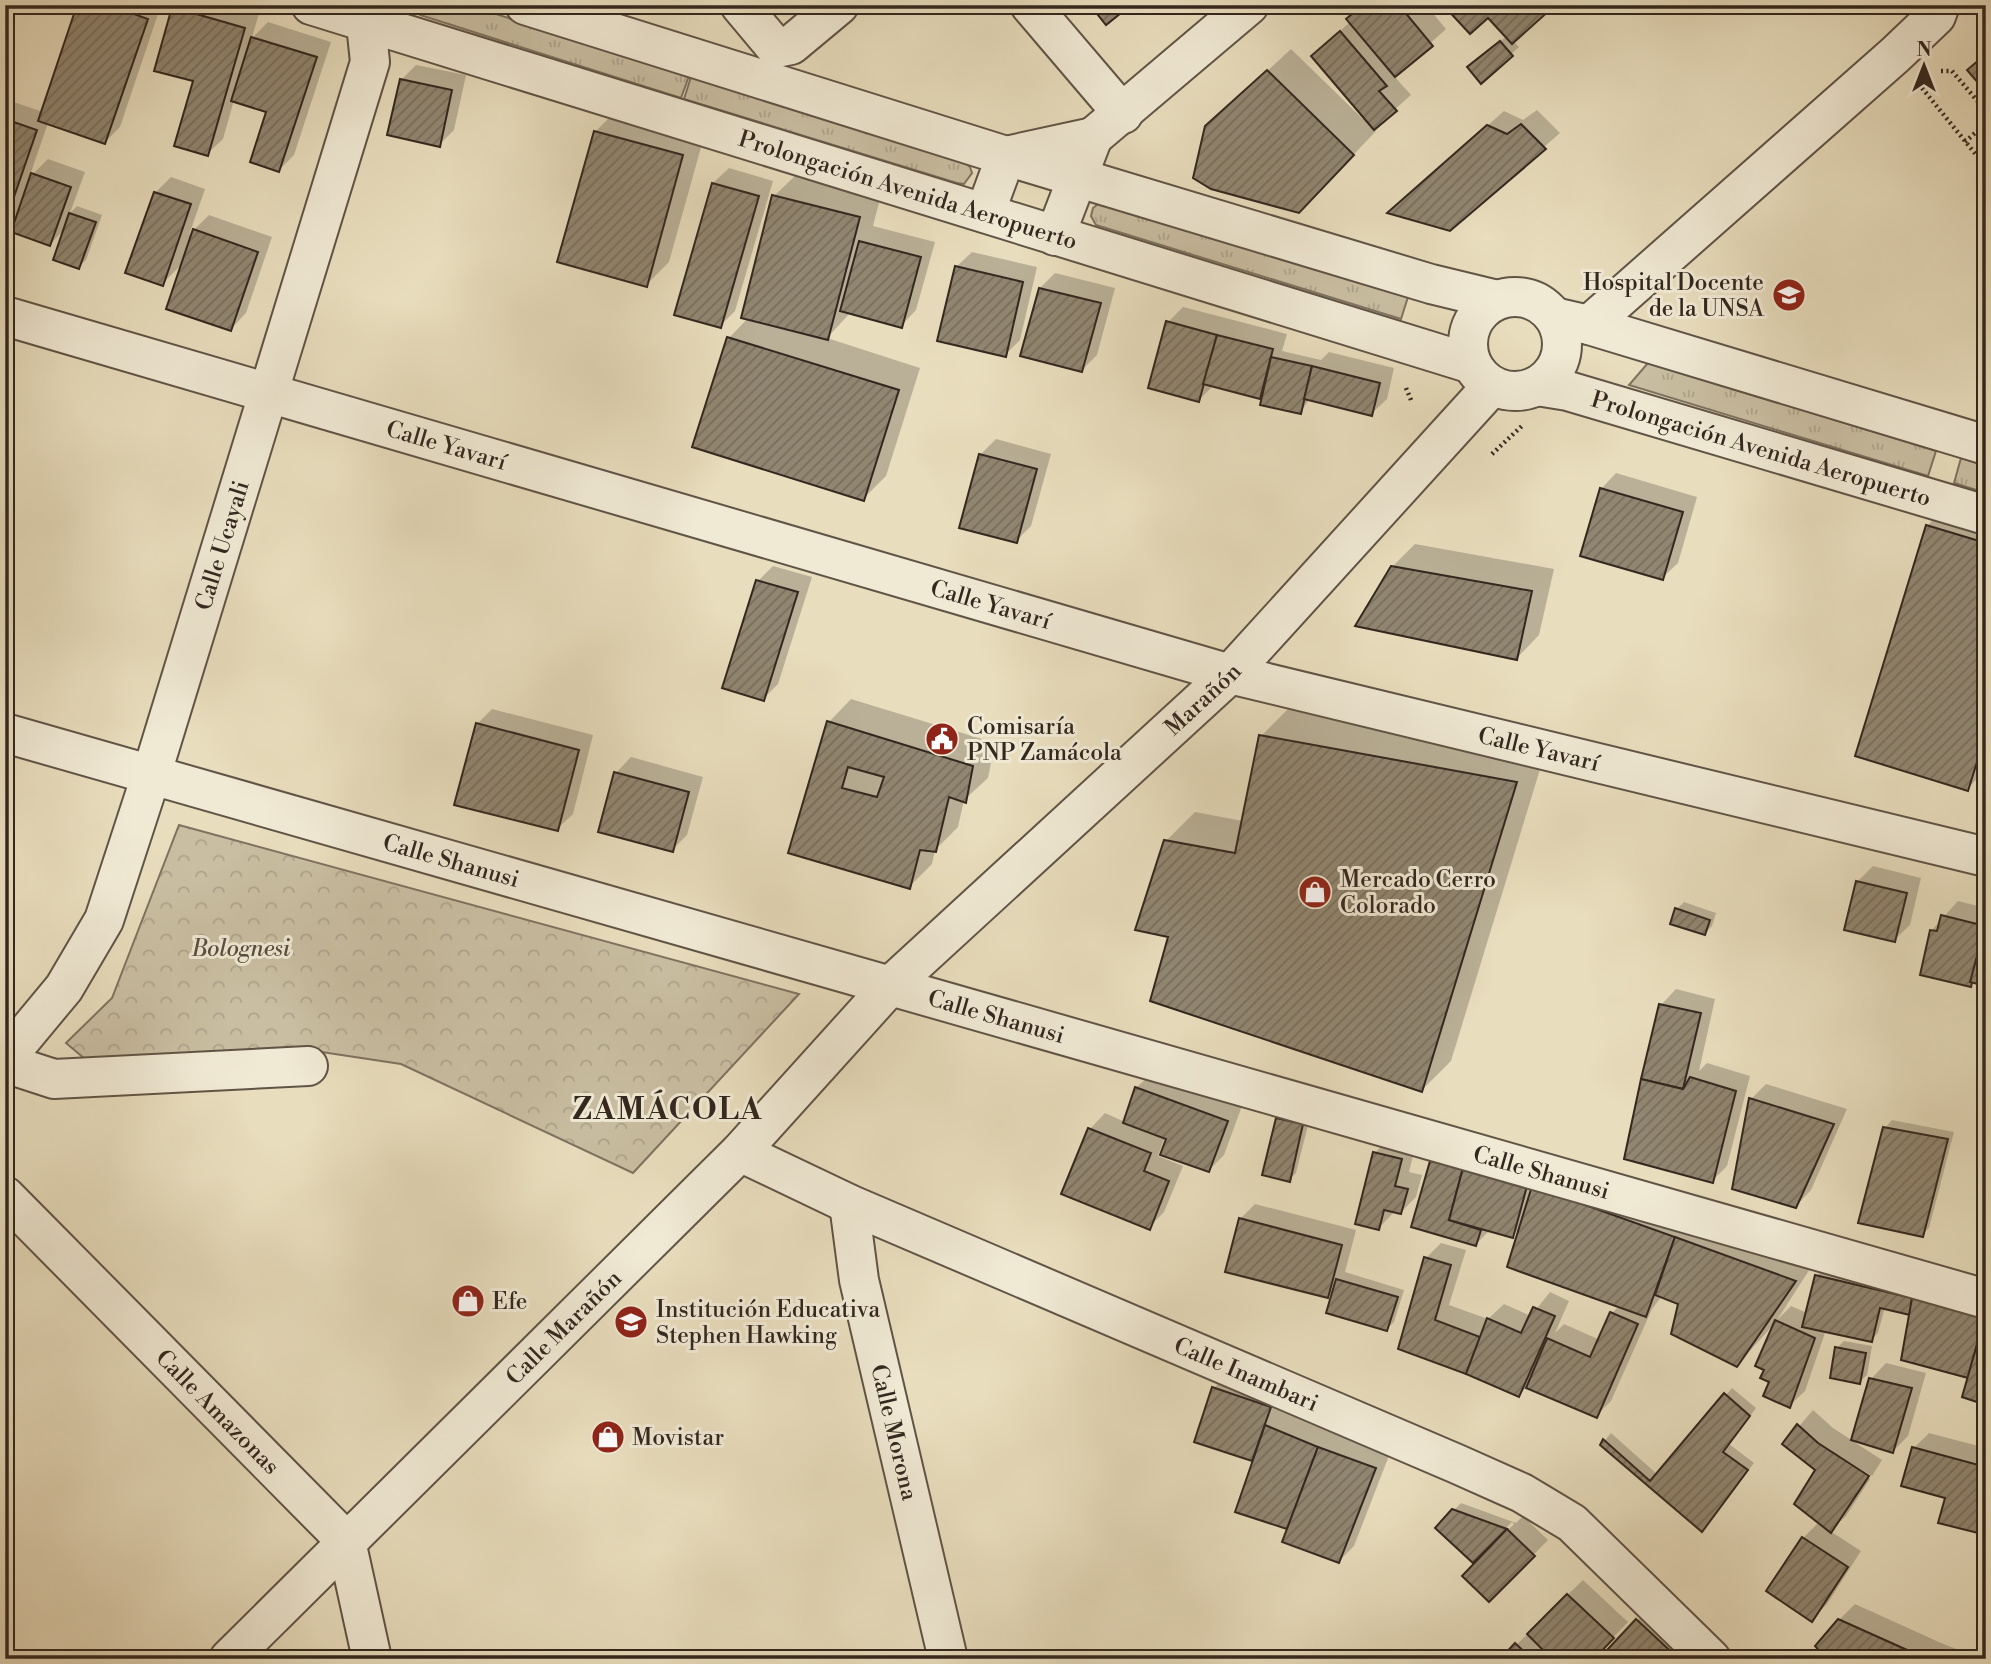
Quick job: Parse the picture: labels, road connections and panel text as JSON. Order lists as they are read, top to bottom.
{
  "streets": {
    "street": [
      "Prolongación Avenida Aeropuerto",
      "Calle Yavarí",
      "Calle Ucayali",
      "Marañón",
      "Calle Shanusi",
      "Calle Marañón",
      "Calle Inambari",
      "Calle Amazonas",
      "Calle Morona"
    ]
  },
  "crossings": [
    ["Prolongación Avenida Aeropuerto", "Calle Ucayali"],
    ["Prolongación Avenida Aeropuerto", "Marañón"],
    ["Calle Yavarí", "Calle Ucayali"],
    ["Calle Yavarí", "Marañón"],
    ["Calle Ucayali", "Calle Shanusi"],
    ["Marañón", "Calle Shanusi"],
    ["Marañón", "Calle Marañón"],
    ["Calle Shanusi", "Calle Marañón"],
    ["Calle Marañón", "Calle Inambari"],
    ["Calle Marañón", "Calle Amazonas"],
    ["Calle Inambari", "Calle Morona"]
  ],
  "districts": ["ZAMÁCOLA"],
  "parks": ["Bolognesi"],
  "places": {
    "school or university": ["Hospital Docente de la UNSA", "Institución Educativa Stephen Hawking"],
    "public building": ["Comisaría PNP Zamácola"],
    "shop": ["Mercado Cerro Colorado", "Efe", "Movistar"]
  },
  "north": "top"
}
